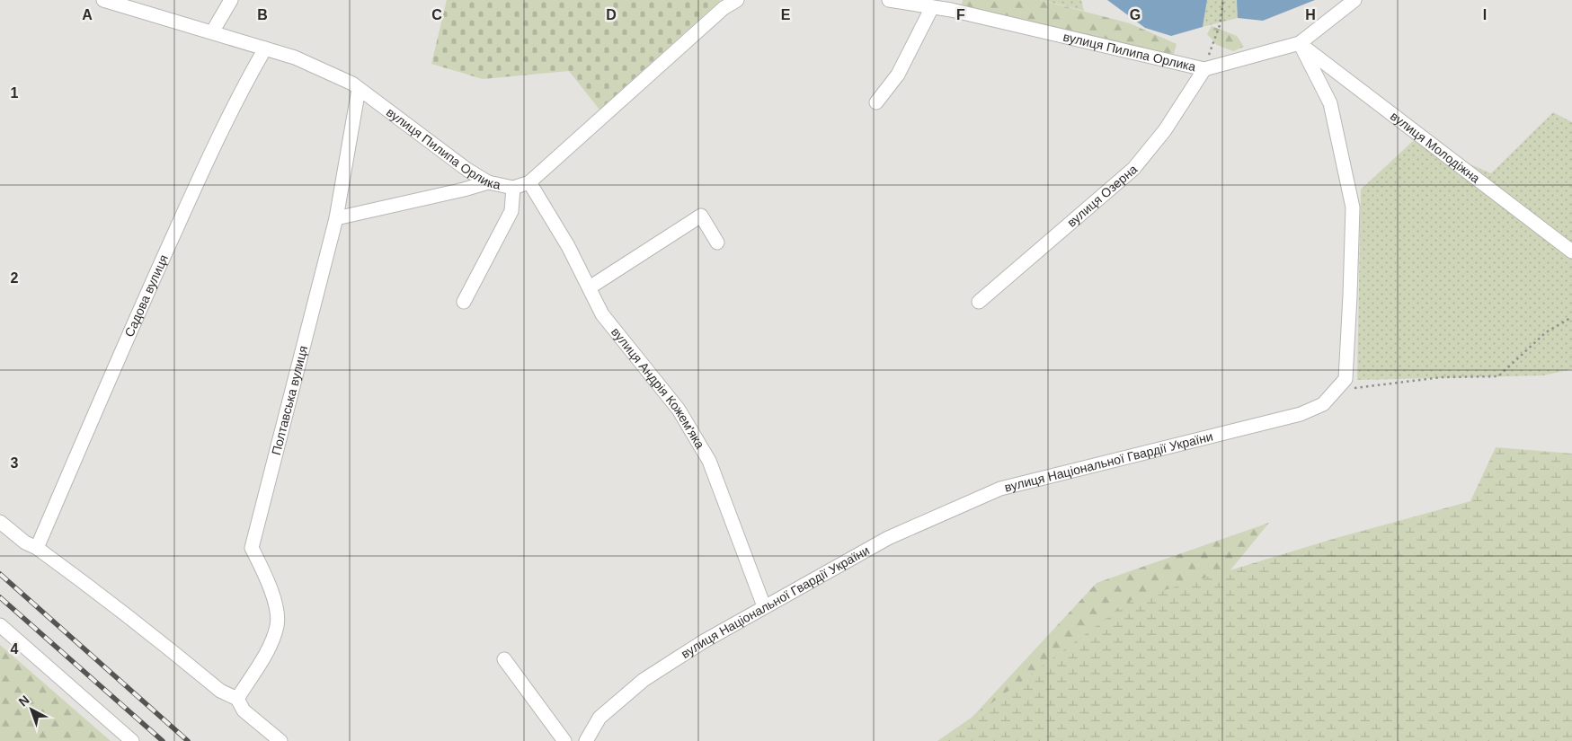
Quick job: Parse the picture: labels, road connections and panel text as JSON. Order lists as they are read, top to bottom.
{
  "streets": {
    "street": [
      "вулиця Пилипа Орлика",
      "вулиця Молодіжна",
      "вулиця Озерна",
      "Садова вулиця",
      "вулиця Андрія Кожем'яка",
      "Полтавська вулиця",
      "вулиця Національної Гвардії України"
    ]
  },
  "crossings": [
    ["вулиця Пилипа Орлика", "вулиця Молодіжна"],
    ["вулиця Пилипа Орлика", "вулиця Озерна"],
    ["вулиця Пилипа Орлика", "Садова вулиця"],
    ["вулиця Пилипа Орлика", "вулиця Андрія Кожем'яка"],
    ["вулиця Пилипа Орлика", "Полтавська вулиця"],
    ["вулиця Пилипа Орлика", "вулиця Національної Гвардії України"],
    ["вулиця Молодіжна", "вулиця Національної Гвардії України"],
    ["вулиця Андрія Кожем'яка", "вулиця Національної Гвардії України"]
  ],
  "north": "top left",
  "grid": {
    "columns": [
      "A",
      "B",
      "C",
      "D",
      "E",
      "F",
      "G",
      "H",
      "I"
    ],
    "rows": [
      "1",
      "2",
      "3",
      "4"
    ]
  }
}
